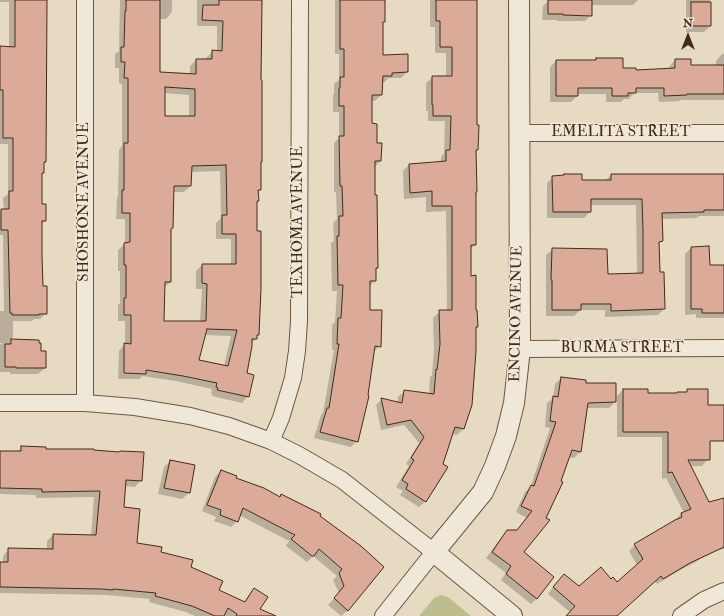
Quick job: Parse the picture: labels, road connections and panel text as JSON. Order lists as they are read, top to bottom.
{
  "streets": {
    "street": [
      "EMELITA STREET",
      "SHOSHONE AVENUE",
      "TEXHOMA AVENUE",
      "ENCINO AVENUE",
      "BURMA STREET"
    ]
  },
  "crossings": [
    ["EMELITA STREET", "ENCINO AVENUE"],
    ["ENCINO AVENUE", "BURMA STREET"]
  ],
  "north": "top"
}
